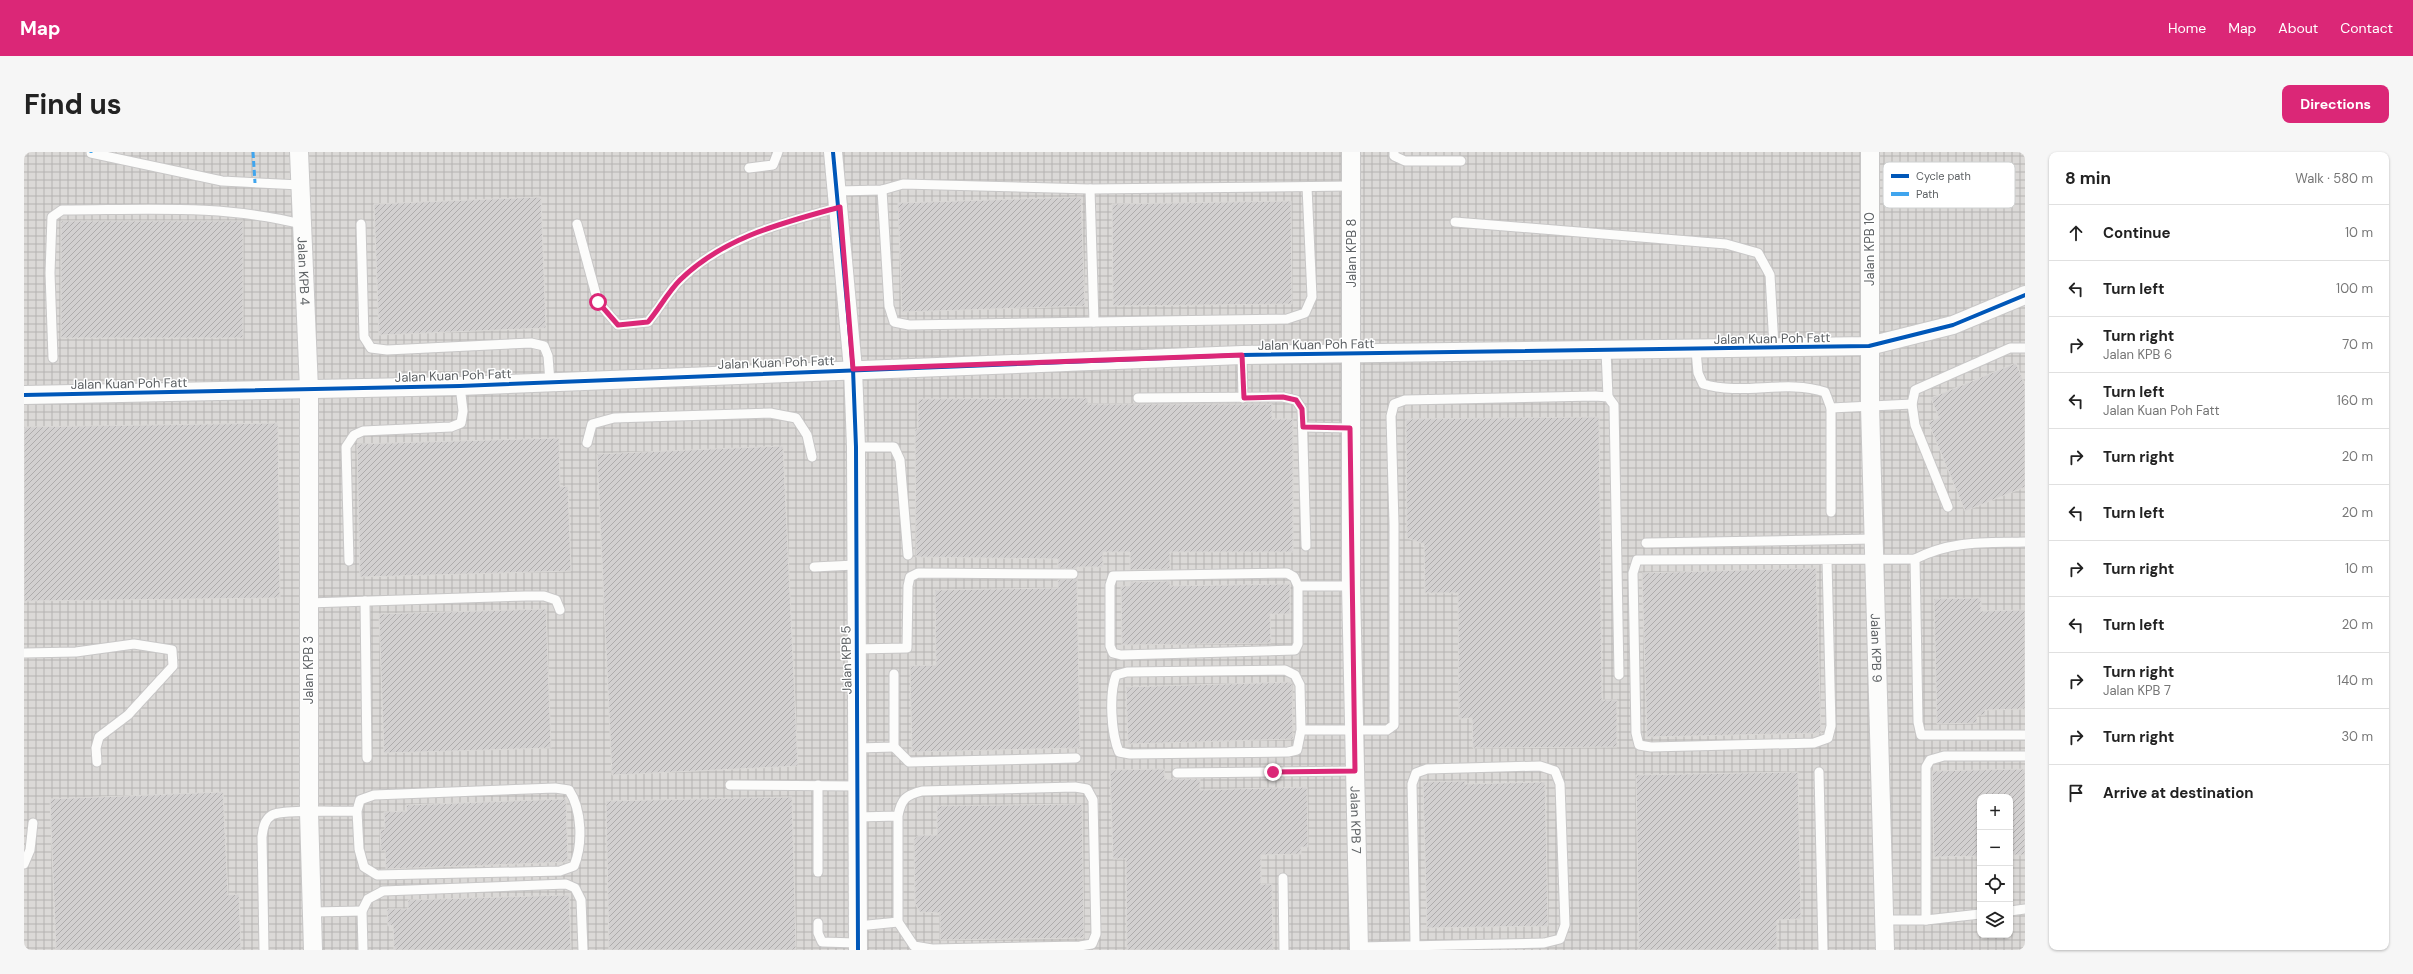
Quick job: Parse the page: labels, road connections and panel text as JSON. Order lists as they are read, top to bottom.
{
  "streets": {
    "street": [
      "Jalan KPB 10",
      "Jalan KPB 8",
      "Jalan KPB 4",
      "Jalan Kuan Poh Fatt",
      "Jalan KPB 9",
      "Jalan KPB 5",
      "Jalan KPB 3",
      "Jalan KPB 7"
    ]
  },
  "crossings": [
    ["Jalan KPB 10", "Jalan Kuan Poh Fatt"],
    ["Jalan KPB 10", "Jalan KPB 9"],
    ["Jalan KPB 8", "Jalan Kuan Poh Fatt"],
    ["Jalan KPB 8", "Jalan KPB 7"],
    ["Jalan KPB 4", "Jalan Kuan Poh Fatt"],
    ["Jalan KPB 4", "Jalan KPB 3"],
    ["Jalan Kuan Poh Fatt", "Jalan KPB 9"],
    ["Jalan Kuan Poh Fatt", "Jalan KPB 5"],
    ["Jalan Kuan Poh Fatt", "Jalan KPB 3"],
    ["Jalan Kuan Poh Fatt", "Jalan KPB 7"]
  ],
  "legend": ["Cycle path", "Path"],
  "page": {
    "header": "Map",
    "nav": [
      "Home",
      "Map",
      "About",
      "Contact"
    ],
    "buttons": "Directions",
    "title": "Find us",
    "heading": ["8 min", "Walk · 580 m"],
    "list": [
      ["Continue", "10 m"],
      ["Turn left", "100 m"],
      ["Turn right", "Jalan KPB 6", "70 m"],
      ["Turn left", "Jalan Kuan Poh Fatt", "160 m"],
      ["Turn right", "20 m"],
      ["Turn left", "20 m"],
      ["Turn right", "10 m"],
      ["Turn left", "20 m"],
      ["Turn right", "Jalan KPB 7", "140 m"],
      ["Turn right", "30 m"],
      "Arrive at destination"
    ],
    "map_buttons": ["+", "−"]
  }
}
